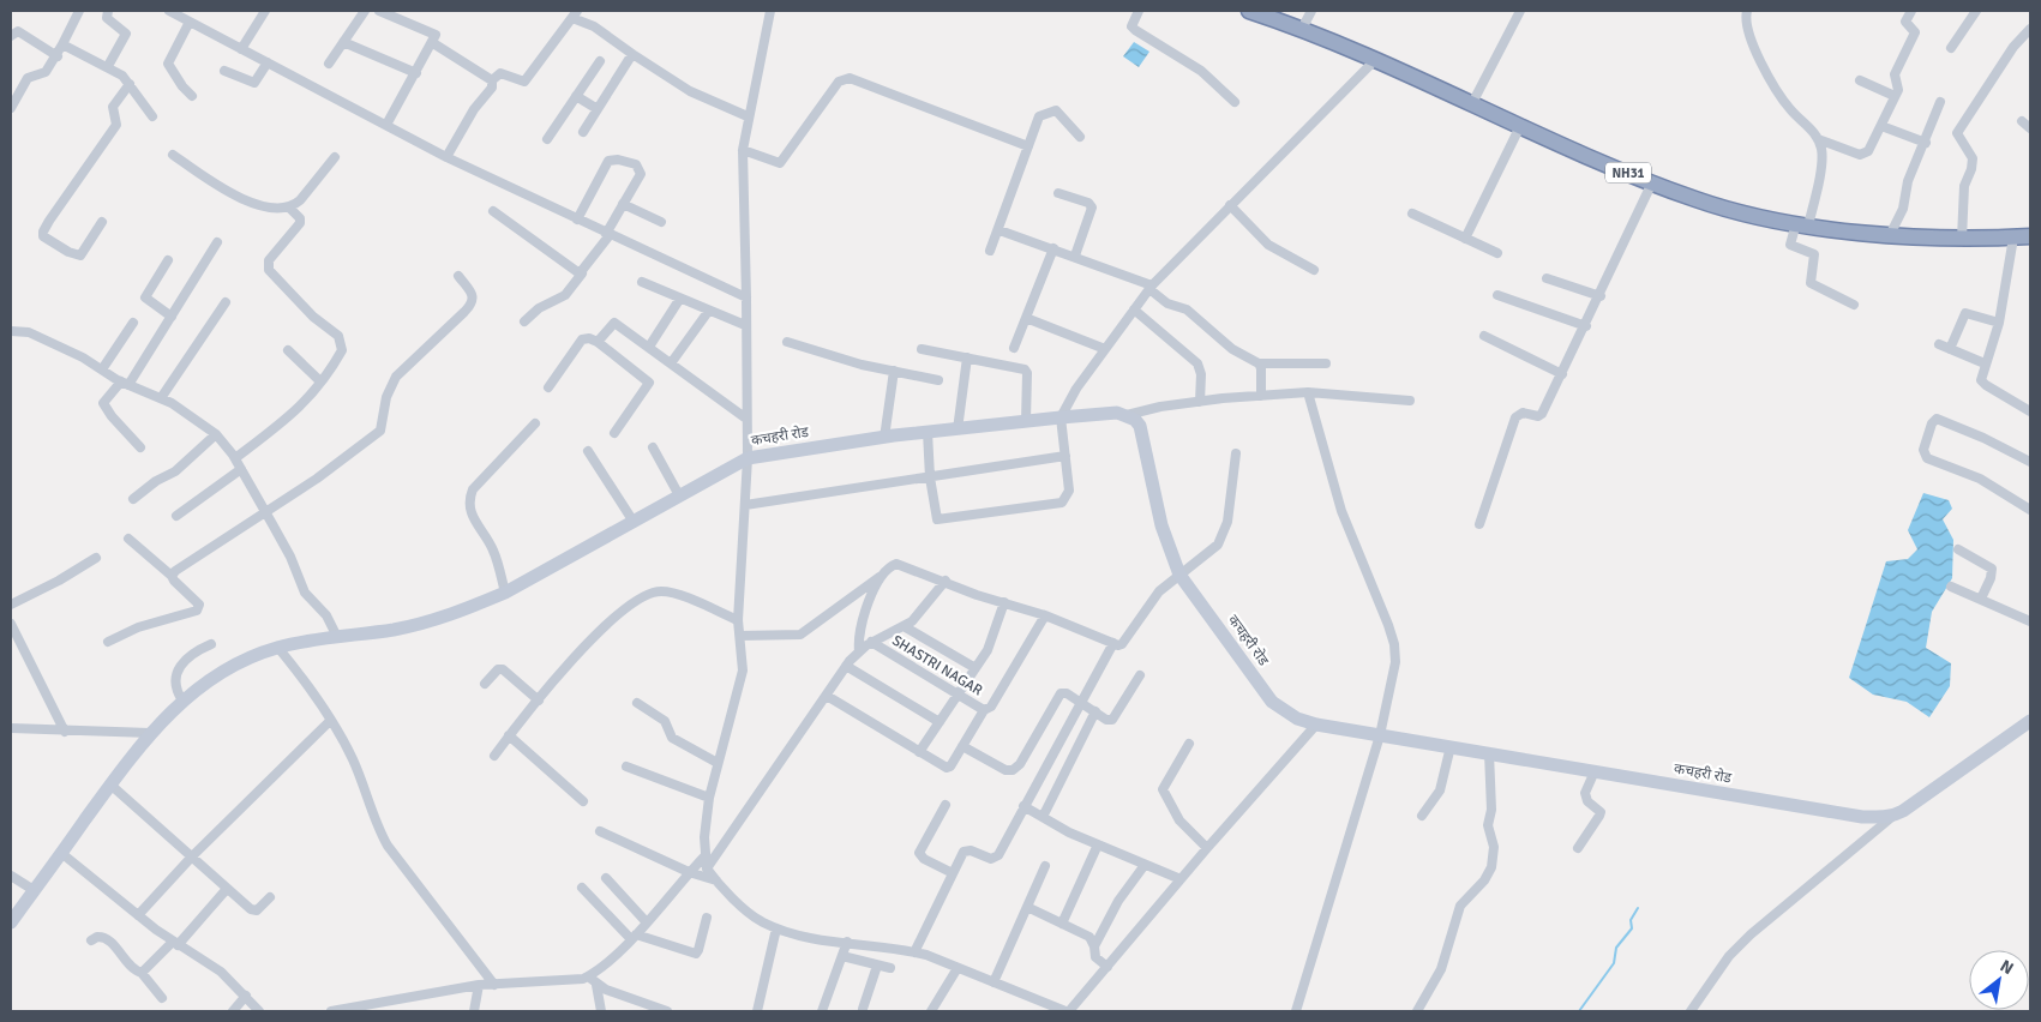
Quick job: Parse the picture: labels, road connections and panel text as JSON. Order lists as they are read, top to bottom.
{
  "streets": {
    "highway": ["NH31"],
    "main road": ["कचहरी रोड"],
    "street": ["SHASTRI NAGAR"]
  },
  "north": "top right"
}
